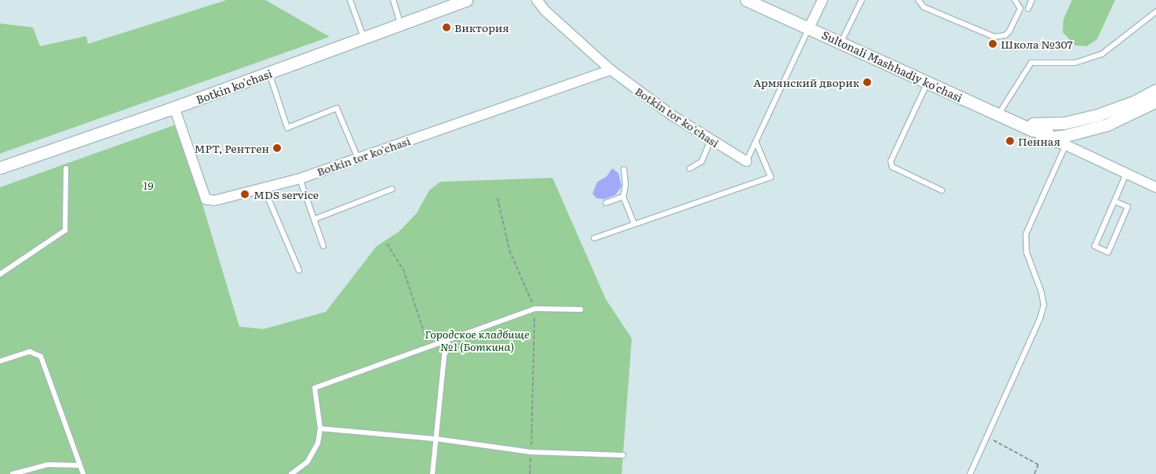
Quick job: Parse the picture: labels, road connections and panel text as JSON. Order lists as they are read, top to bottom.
{
  "streets": {
    "street": ["Sultonali Mashhadiy ko'chasi", "Botkin ko'chasi", "Botkin tor ko'chasi"]
  },
  "crossings": [
    ["Botkin ko'chasi", "Botkin tor ko'chasi"]
  ],
  "parks": ["19", "Городское кладбище №1 (Боткина)"],
  "places": [
    "Виктория",
    "Школа №307",
    "Армянский дворик",
    "Пенная",
    "МРТ, Рентген",
    "MDS service"
  ]
}
